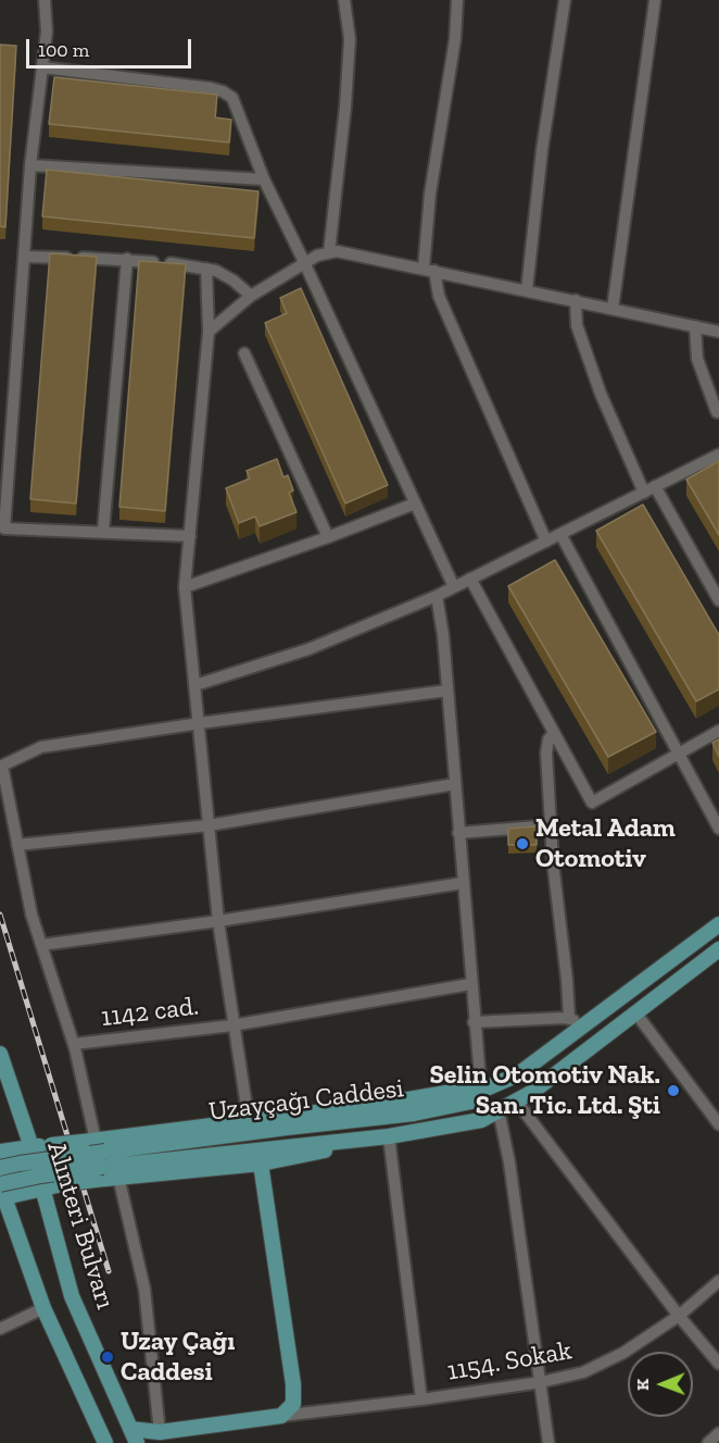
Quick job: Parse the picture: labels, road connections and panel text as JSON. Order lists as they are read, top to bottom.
{
  "streets": {
    "main road": ["Uzayçağı Caddesi", "Alınteri Bulvarı"],
    "street": ["1142 cad.", "1154. Sokak"]
  },
  "places": ["Metal Adam Otomotiv", "Selin Otomotiv Nak. San. Tic. Ltd. Şti", "Uzay Çağı Caddesi"],
  "scale_bar": "100 m",
  "north": "left"
}
